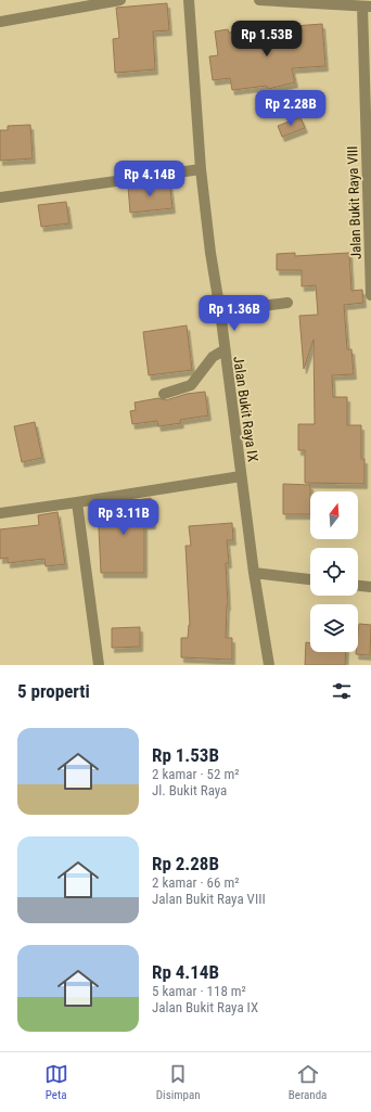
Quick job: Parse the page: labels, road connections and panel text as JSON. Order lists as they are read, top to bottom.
{
  "streets": {
    "street": ["Jalan Bukit Raya VIII", "Jalan Bukit Raya IX"]
  },
  "north": "top",
  "page": {
    "price": [
      "Rp 1.53B",
      "Rp 2.28B",
      "Rp 4.14B",
      "Rp 1.36B",
      "Rp 3.11B"
    ],
    "heading": "5 properti",
    "list": [
      {
        "name": "Rp 1.53B",
        "note": "2 kamar · 52 m² · Jl. Bukit Raya"
      },
      {
        "name": "Rp 2.28B",
        "note": "2 kamar · 66 m² · Jalan Bukit Raya VIII"
      },
      {
        "name": "Rp 4.14B",
        "note": "5 kamar · 118 m² · Jalan Bukit Raya IX"
      }
    ],
    "tabs": ["Peta", "Disimpan", "Beranda"]
  }
}
